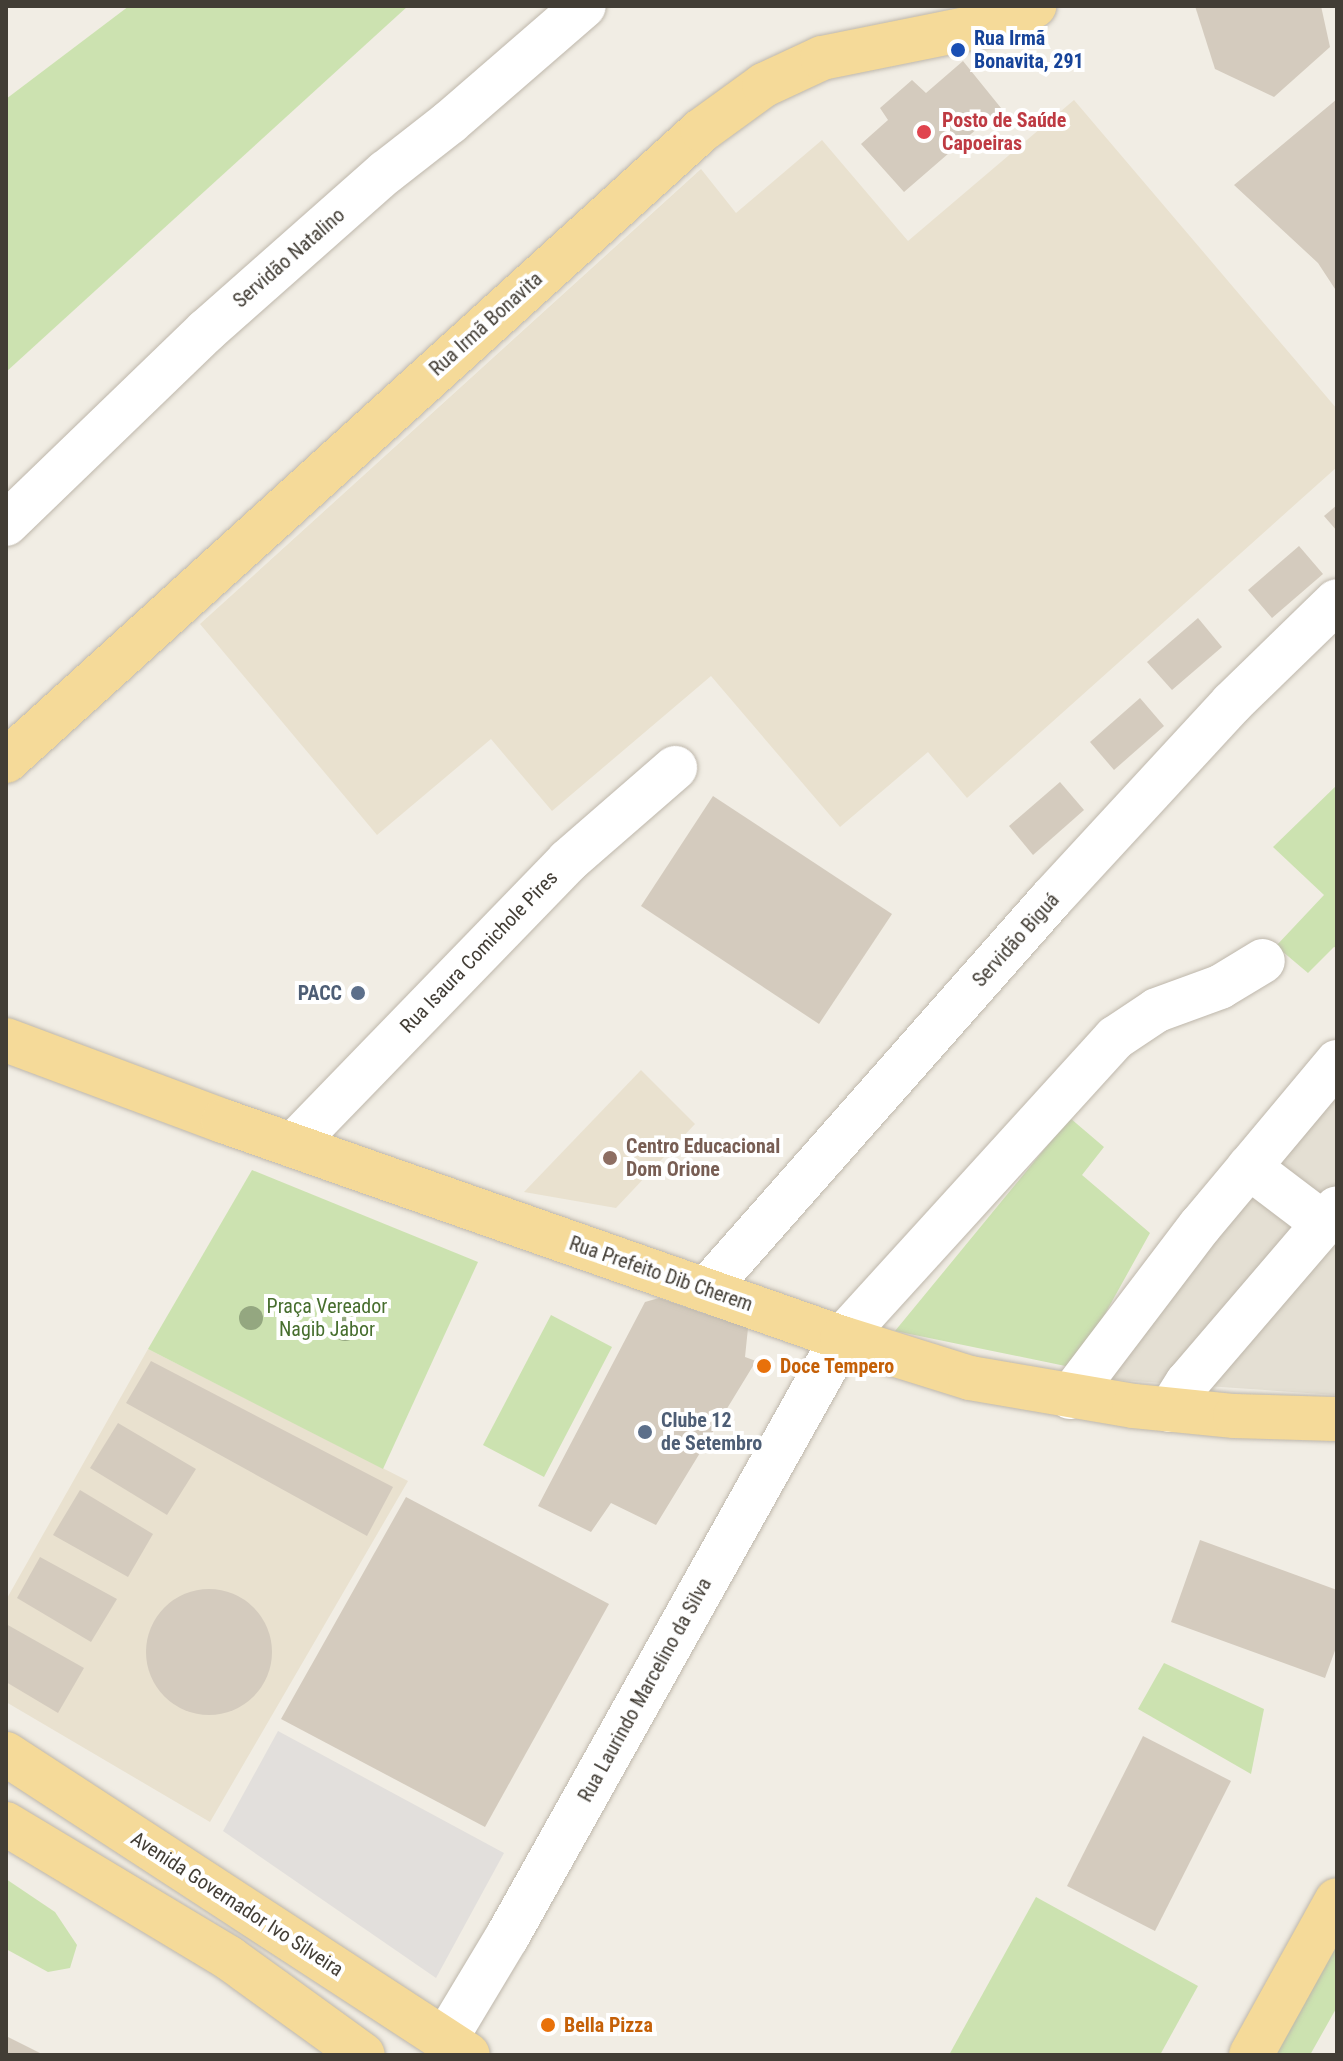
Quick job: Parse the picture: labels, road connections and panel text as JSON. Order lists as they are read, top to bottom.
{
  "streets": {
    "main road": ["Rua Irmã Bonavita", "Rua Prefeito Dib Cherem", "Avenida Governador Ivo Silveira"],
    "street": [
      "Servidão Natalino",
      "Servidão Biguá",
      "Rua Isaura Comichole Pires",
      "Rua Laurindo Marcelino da Silva"
    ]
  },
  "crossings": [
    ["Servidão Biguá", "Rua Prefeito Dib Cherem"],
    ["Rua Isaura Comichole Pires", "Rua Prefeito Dib Cherem"],
    ["Rua Prefeito Dib Cherem", "Rua Laurindo Marcelino da Silva"],
    ["Rua Laurindo Marcelino da Silva", "Avenida Governador Ivo Silveira"]
  ],
  "parks": ["Praça Vereador Nagib Jabor"],
  "places": [
    "Rua Irmã Bonavita, 291",
    "Posto de Saúde Capoeiras",
    "PACC",
    "Centro Educacional Dom Orione",
    "Doce Tempero",
    "Clube 12 de Setembro",
    "Bella Pizza"
  ]
}
